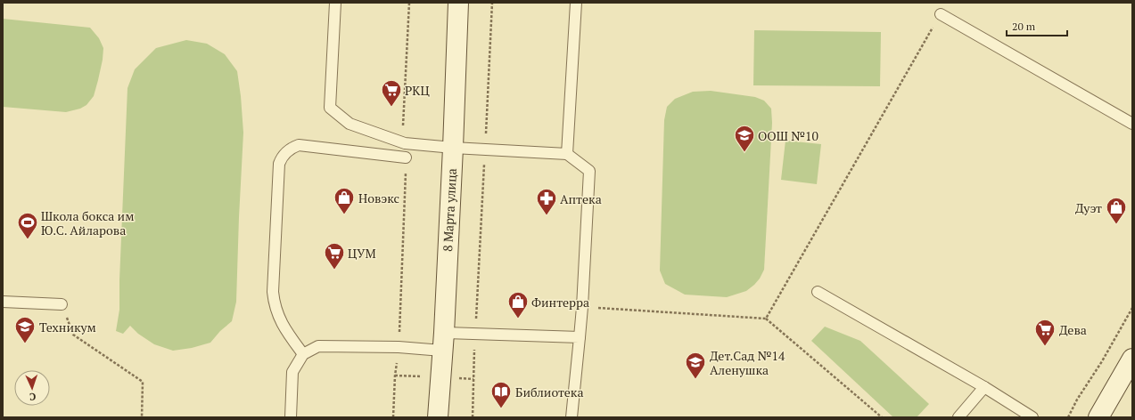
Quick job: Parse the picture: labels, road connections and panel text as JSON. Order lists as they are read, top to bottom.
{
  "streets": {
    "street": ["8 Марта улица"]
  },
  "places": {
    "supermarket": ["РКЦ", "ЦУМ", "Дева"],
    "school or university": ["ООШ №10", "Техникум", "Дет.Сад №14 Аленушка"],
    "shop": ["Новэкс", "Дуэт", "Финтерра"],
    "pharmacy": ["Аптека"],
    "sports": ["Школа бокса им Ю.С. Айларова"],
    "library": ["Библиотека"]
  },
  "scale_bar": "20 m",
  "north": "bottom"
}
